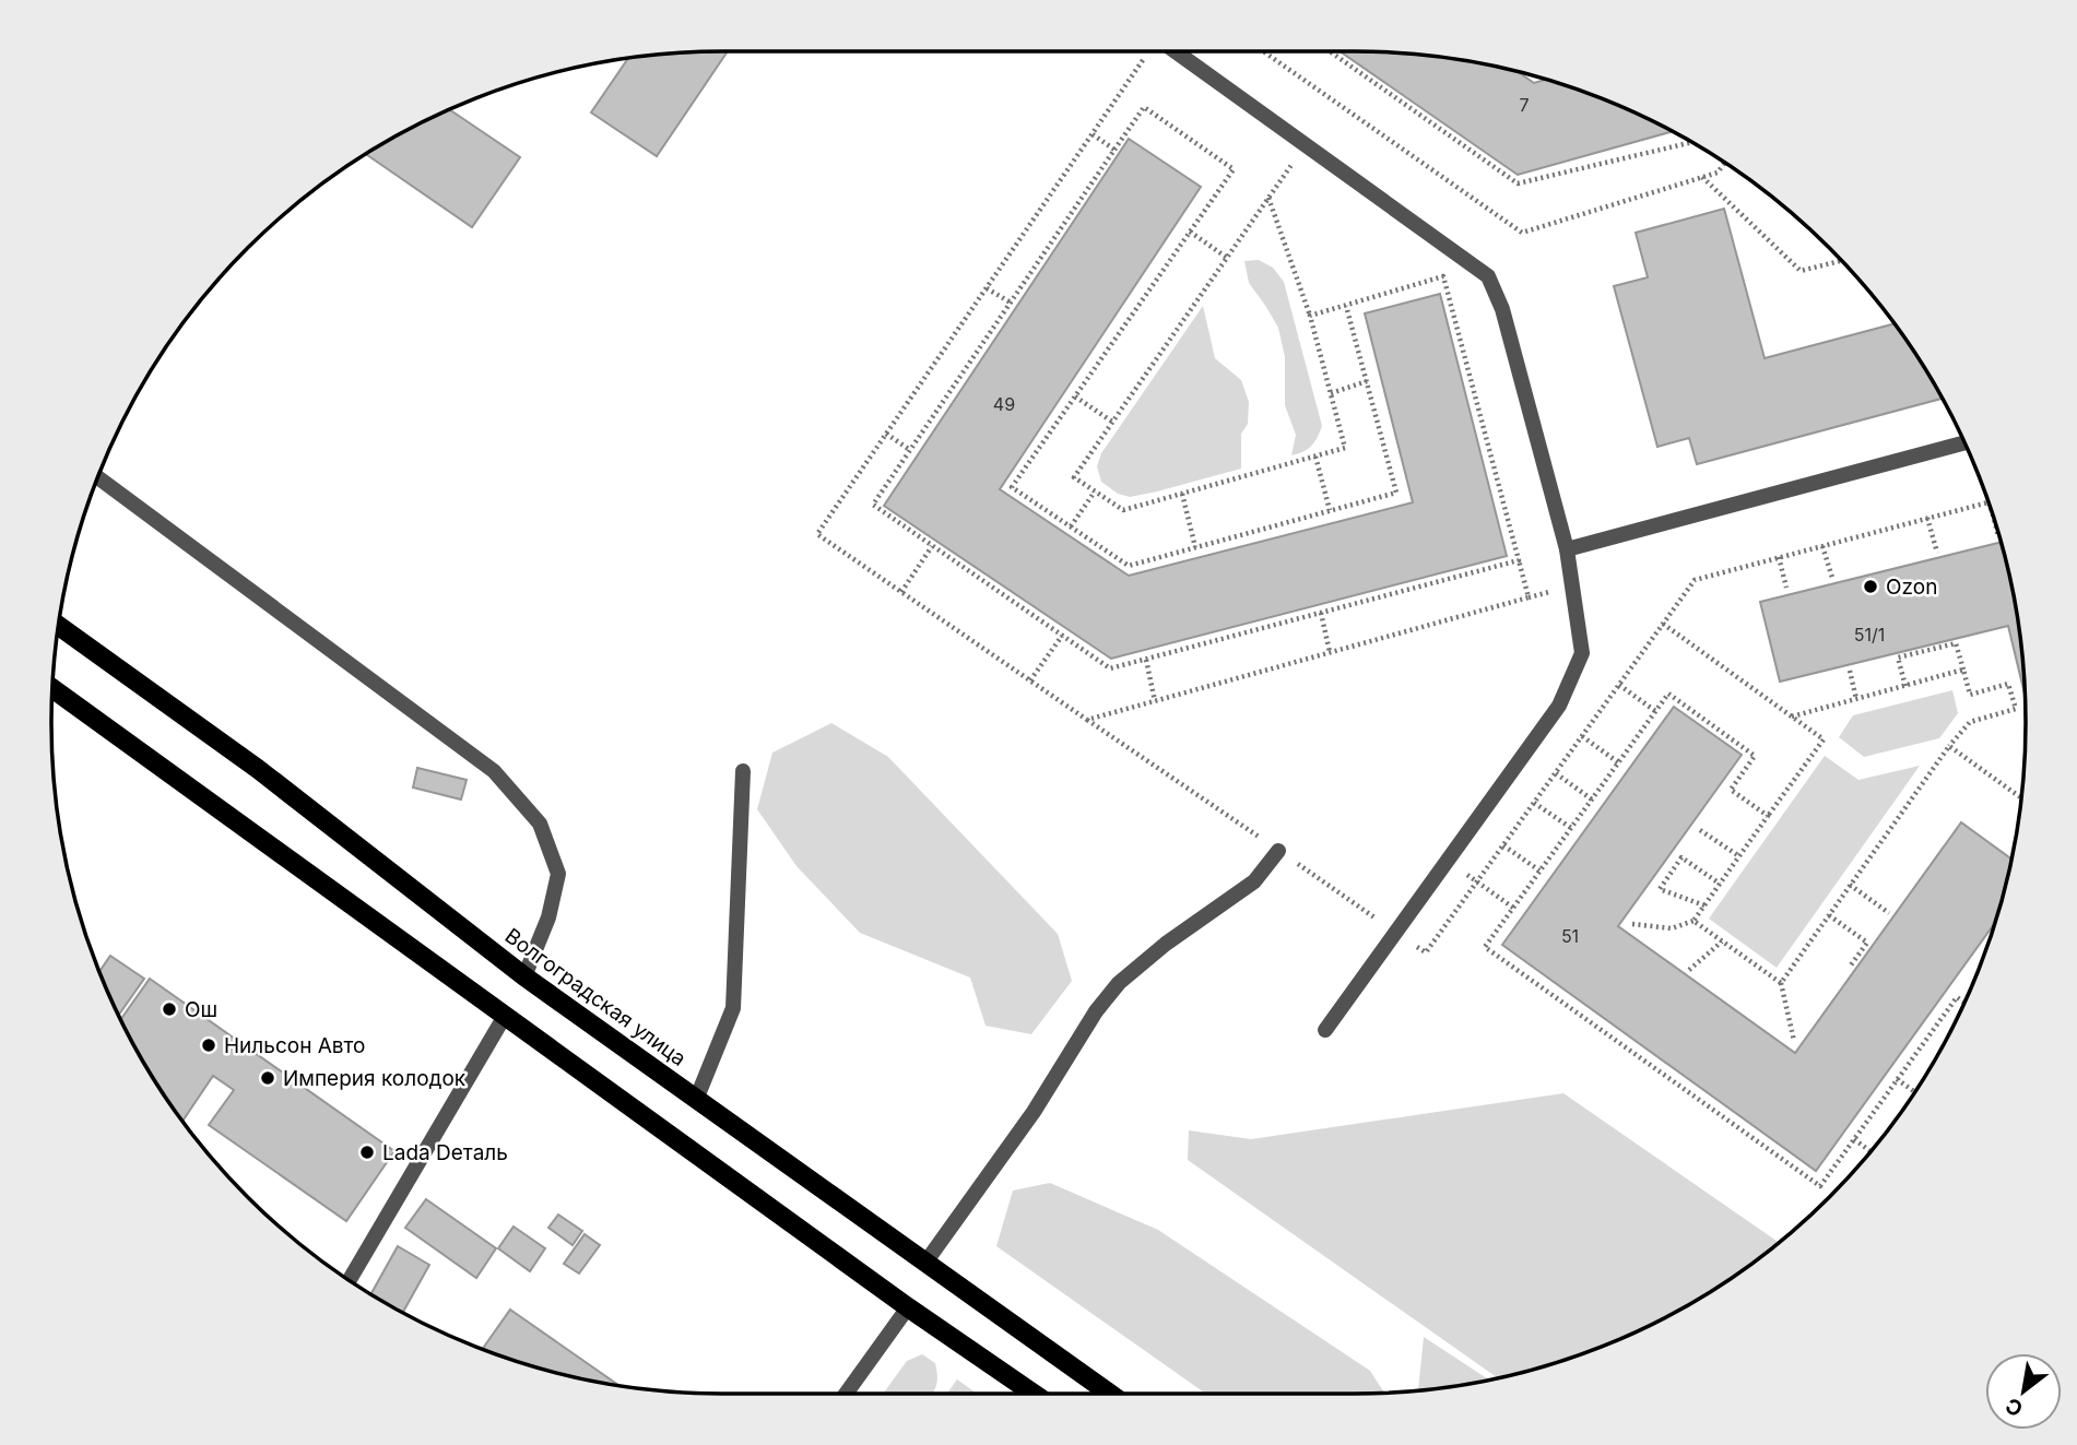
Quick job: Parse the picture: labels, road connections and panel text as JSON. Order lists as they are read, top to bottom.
{
  "streets": {
    "main road": ["Волгоградская улица"]
  },
  "places": [
    "Ozon",
    "Ош",
    "Нильсон Авто",
    "Империя колодок",
    "Lada Dеталь"
  ],
  "house_numbers": [
    "7",
    "49",
    "51/1",
    "51"
  ],
  "north": "bottom left"
}
